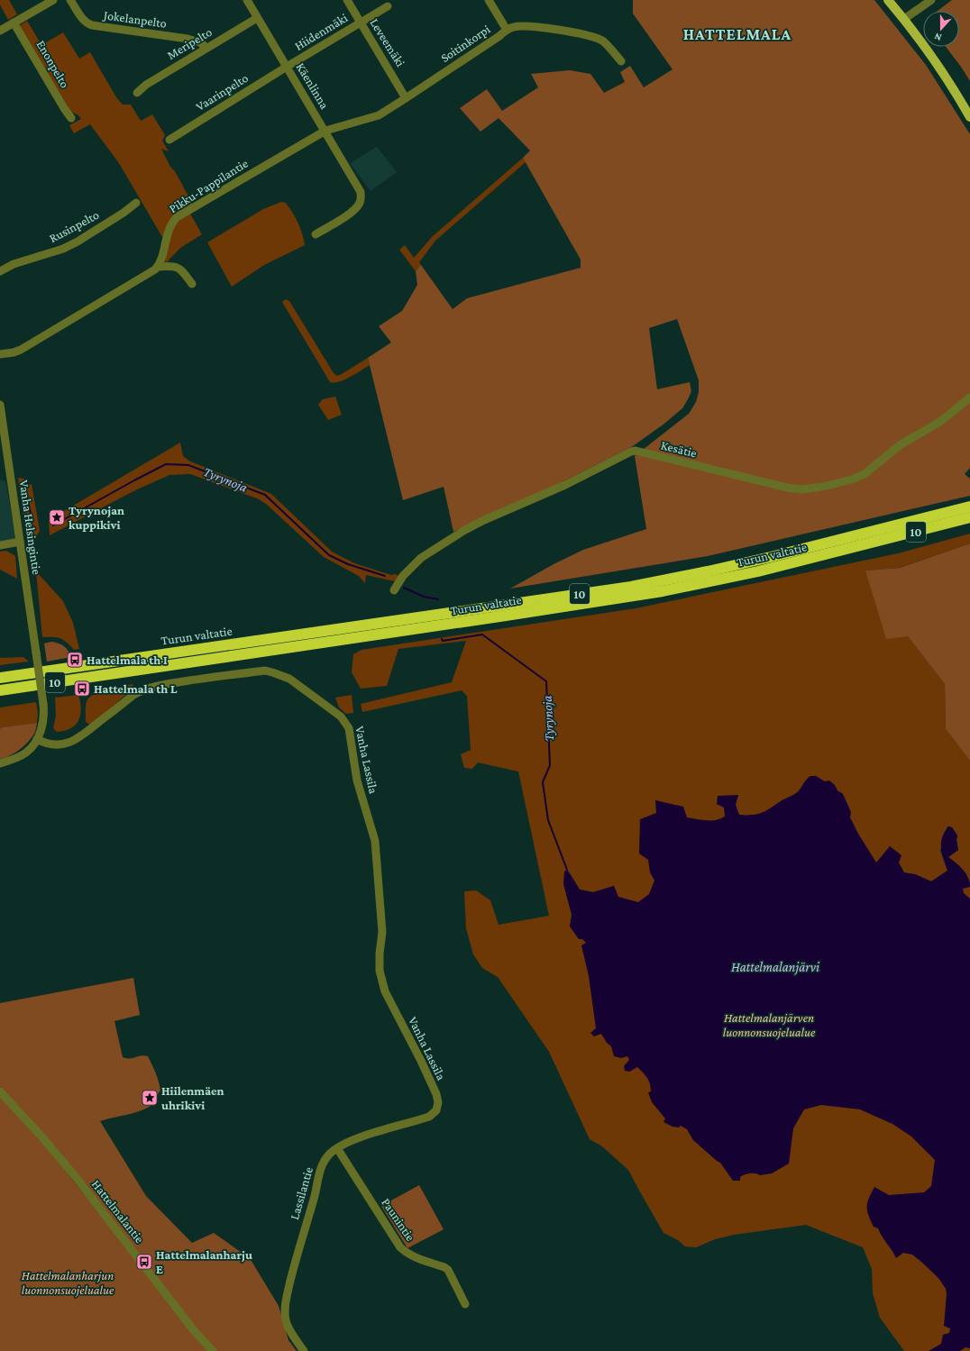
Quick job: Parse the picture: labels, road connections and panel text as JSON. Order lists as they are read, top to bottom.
{
  "streets": {
    "highway": ["10", "Turun valtatie"],
    "street": [
      "Jokelanpelto",
      "Hiidenmäki",
      "Leveemäki",
      "Meripelto",
      "Soitinkorpi",
      "Enonpelto",
      "Käenlinna",
      "Vaarinpelto",
      "Pikku-Pappilantie",
      "Rusinpelto",
      "Kesätie",
      "Vanha Helsingintie",
      "Vanha Lassila",
      "Lassilantie",
      "Hattelmalantie",
      "Paunintie"
    ]
  },
  "crossings": [
    ["Jokelanpelto", "Meripelto"],
    ["Hiidenmäki", "Leveemäki"],
    ["Hiidenmäki", "Käenlinna"],
    ["Hiidenmäki", "Vaarinpelto"],
    ["Leveemäki", "Soitinkorpi"],
    ["Meripelto", "Käenlinna"],
    ["Soitinkorpi", "Käenlinna"],
    ["Soitinkorpi", "Pikku-Pappilantie"],
    ["Käenlinna", "Vaarinpelto"],
    ["Käenlinna", "Pikku-Pappilantie"],
    ["Vanha Helsingintie", "Vanha Lassila"],
    ["Vanha Lassila", "Lassilantie"],
    ["Lassilantie", "Paunintie"]
  ],
  "districts": ["HATTELMALA"],
  "water": ["Tyrynoja", "Hattelmalanjärvi"],
  "parks": ["Hattelmalanjärven luonnonsuojelualue", "Hattelmalanharjun luonnonsuojelualue"],
  "places": {
    "place": ["Tyrynojan kuppikivi", "Hiilenmäen uhrikivi"],
    "bus stop": ["Hattelmala th I", "Hattelmala th L", "Hattelmalanharju E"]
  },
  "north": "bottom"
}
